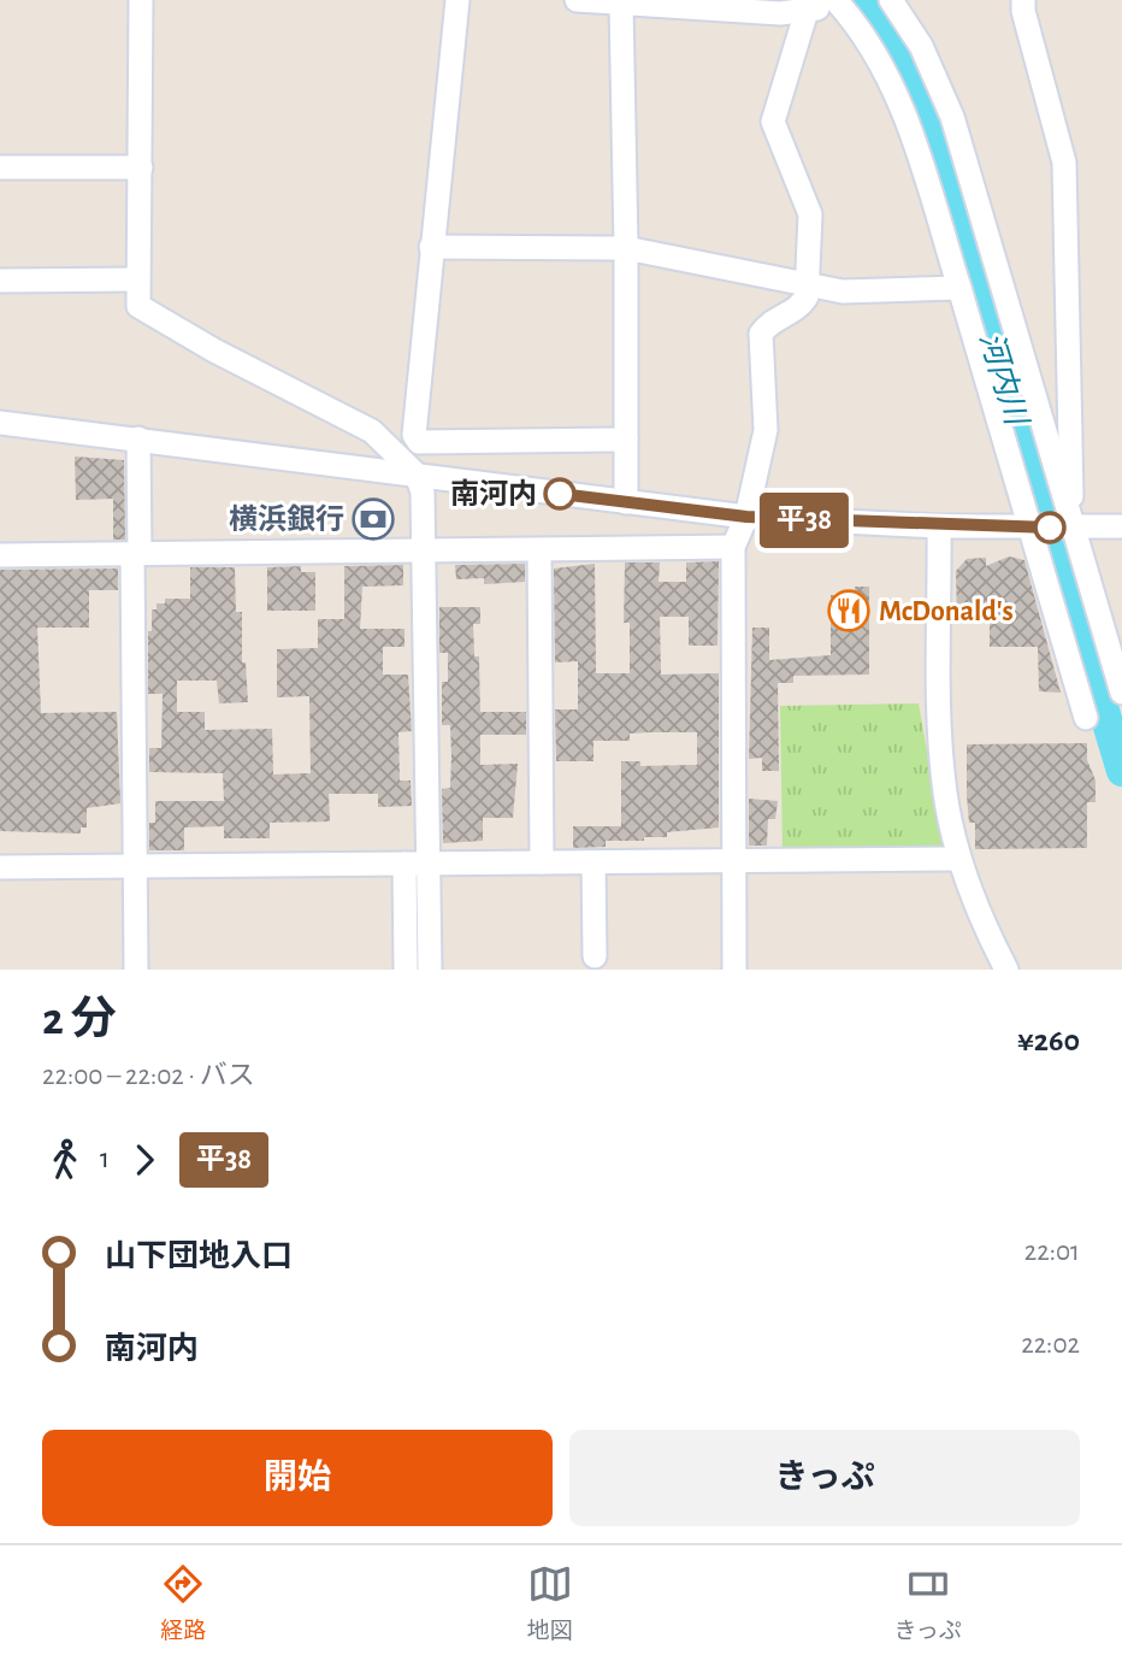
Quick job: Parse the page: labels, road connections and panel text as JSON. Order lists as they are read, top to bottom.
{
  "water": ["河内川"],
  "places": {
    "other": ["南河内"],
    "bank": ["横浜銀行"],
    "restaurant": ["McDonald's"]
  },
  "lines": ["bus line 平38"],
  "page": {
    "on_map": "平38",
    "heading": ["2 分", "22:00 – 22:02 · バス", "¥260"],
    "legs": ["1", "平38"],
    "list": [
      {
        "name": "山下団地入口",
        "value": "22:01"
      },
      {
        "name": "南河内",
        "value": "22:02"
      }
    ],
    "buttons": ["開始", "きっぷ"],
    "tabs": ["経路", "地図", "きっぷ"]
  }
}
